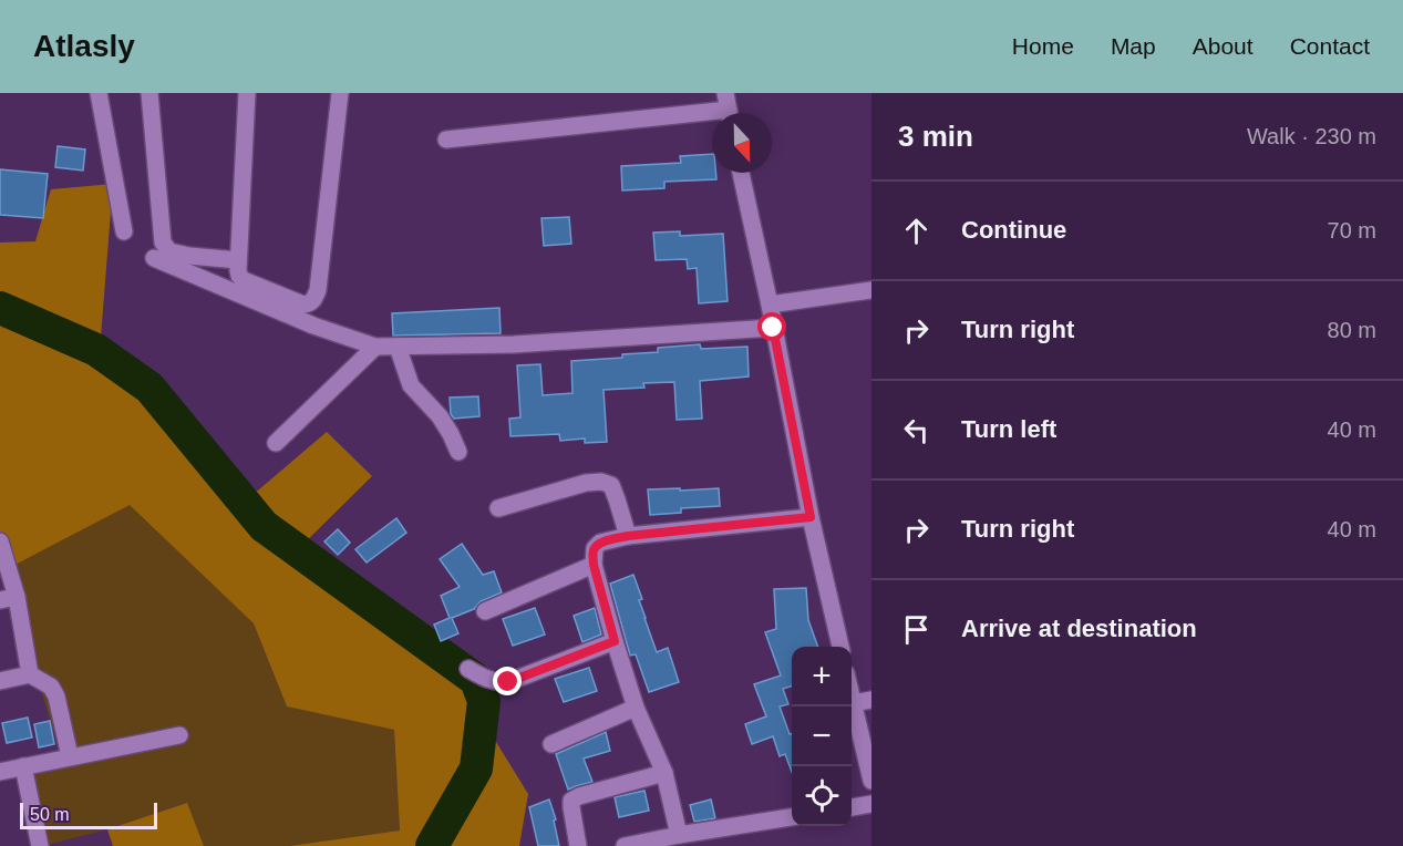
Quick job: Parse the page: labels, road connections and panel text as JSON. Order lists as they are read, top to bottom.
{
  "scale_bar": "50 m",
  "north": "bottom",
  "page": {
    "header": "Atlasly",
    "nav": [
      "Home",
      "Map",
      "About",
      "Contact"
    ],
    "heading": ["3 min", "Walk · 230 m"],
    "list": [
      ["Continue", "70 m"],
      ["Turn right", "80 m"],
      ["Turn left", "40 m"],
      ["Turn right", "40 m"],
      "Arrive at destination"
    ],
    "map_buttons": ["+", "−"],
    "scale": "50 m"
  }
}
